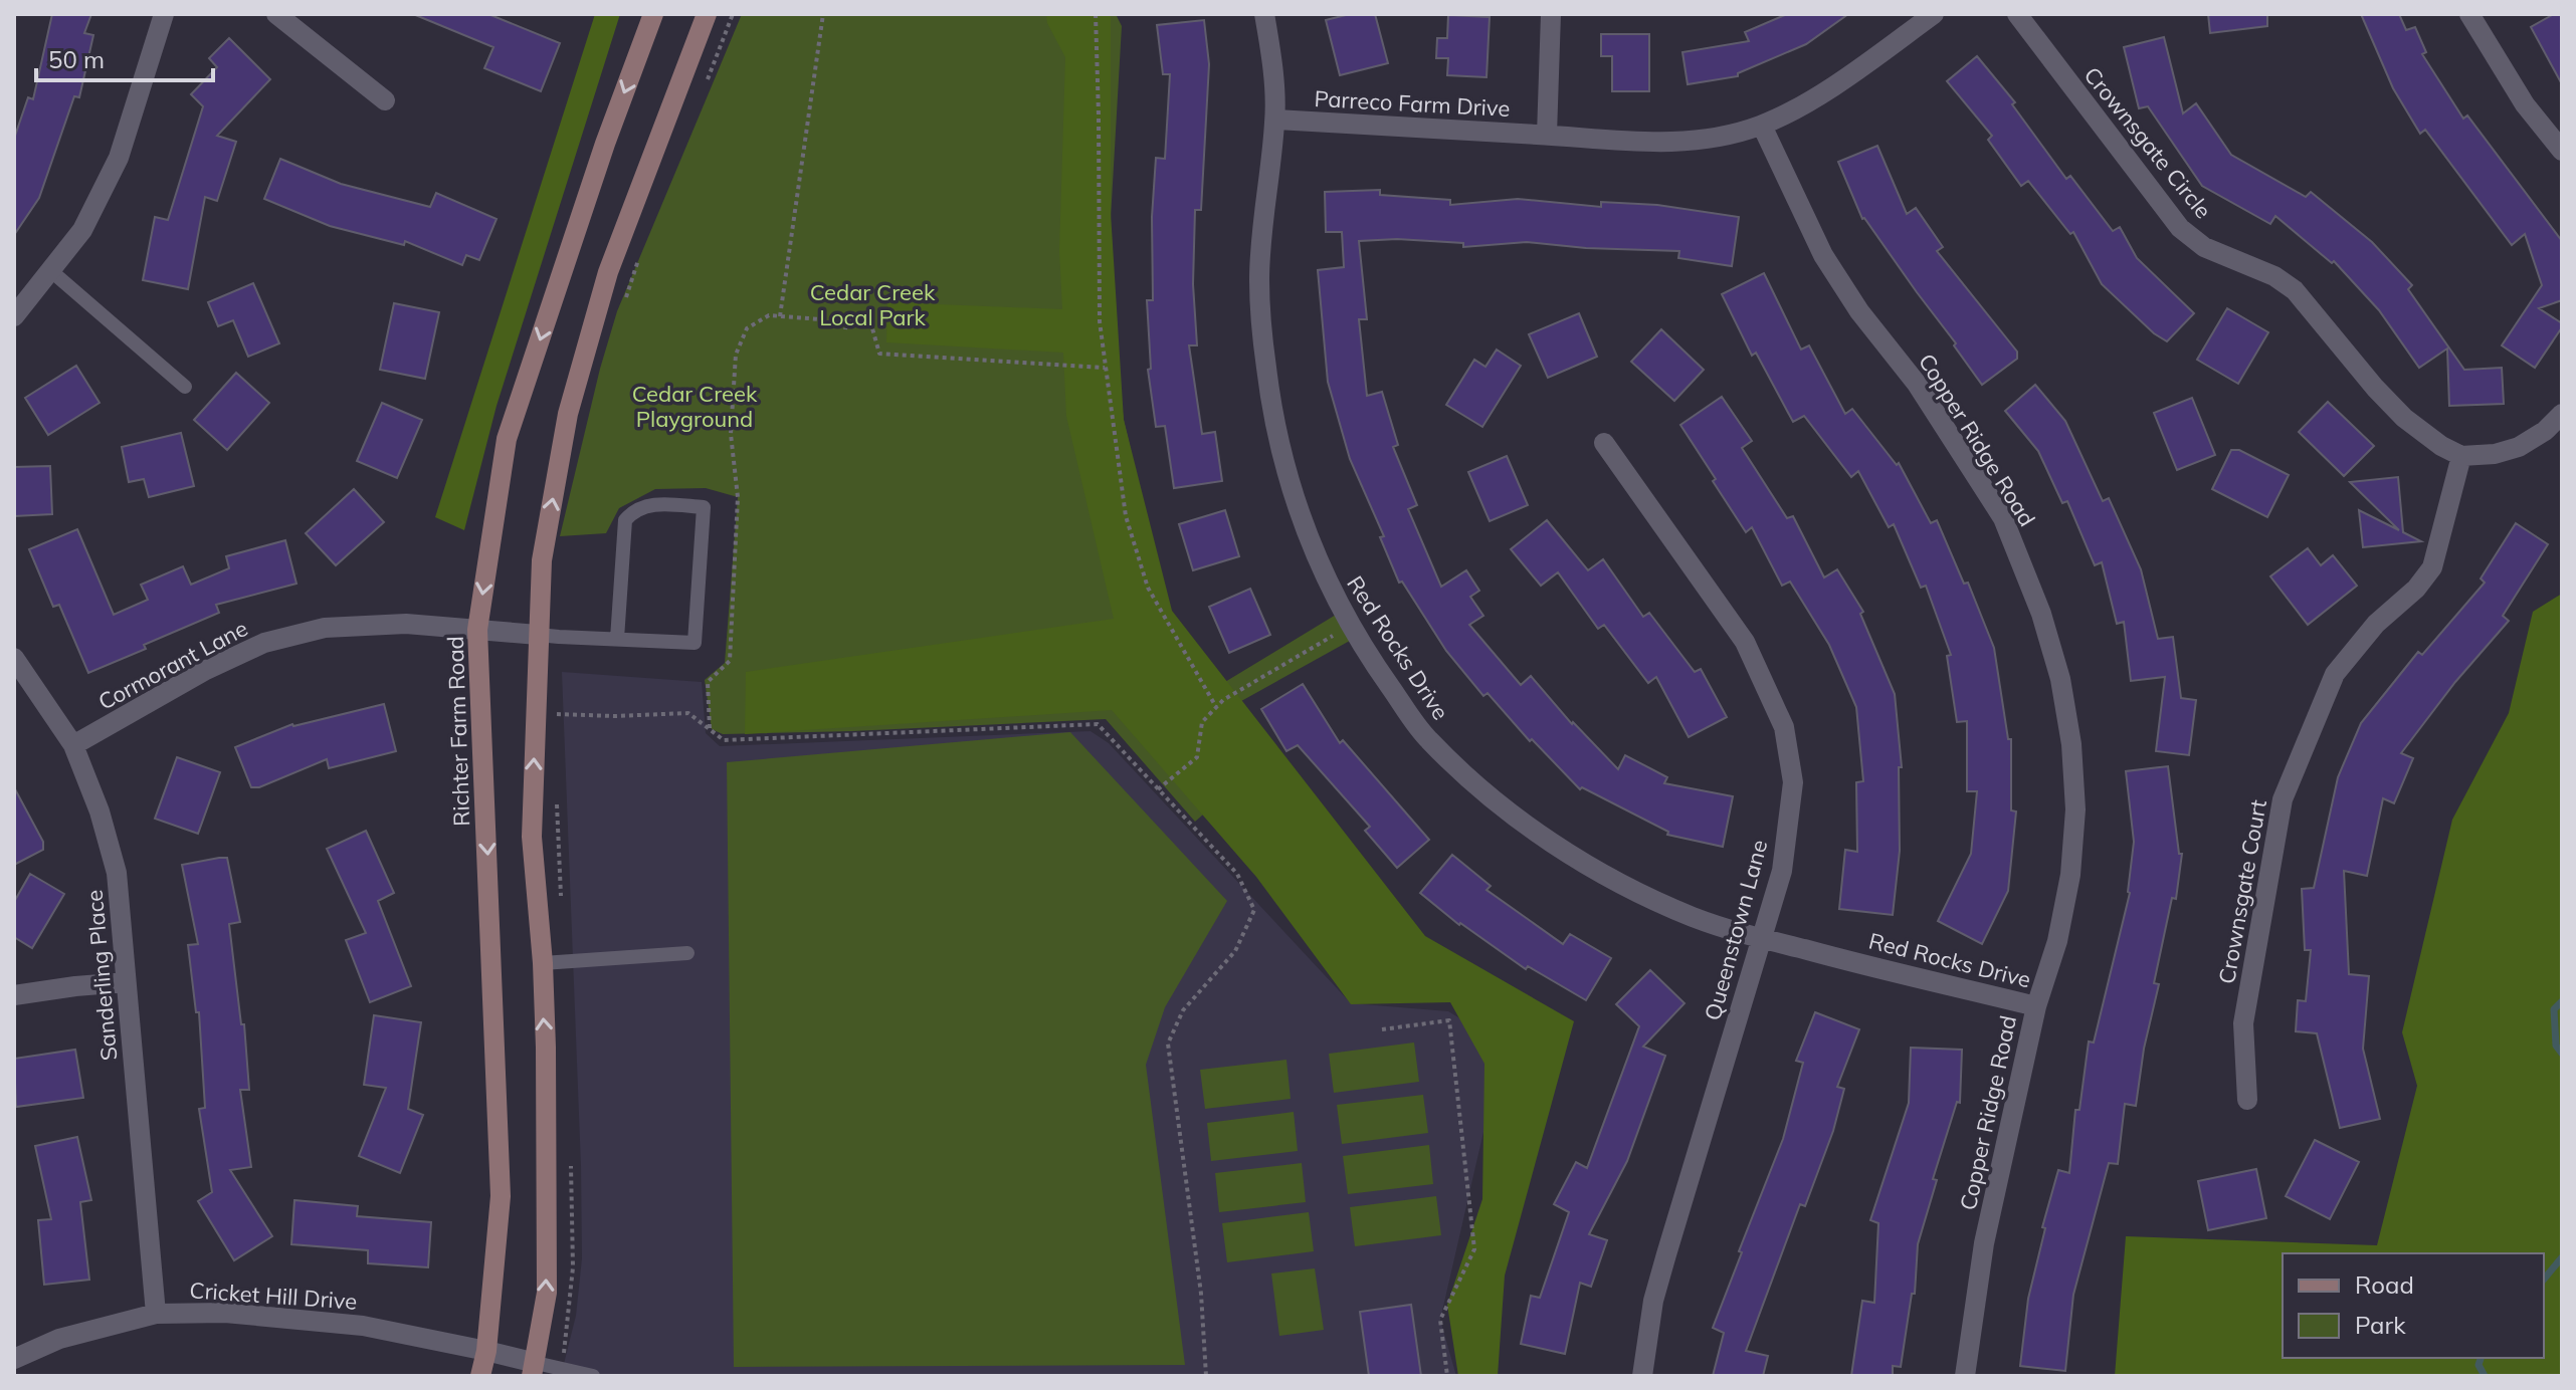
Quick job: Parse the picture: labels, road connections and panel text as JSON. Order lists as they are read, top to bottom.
{
  "streets": {
    "main road": ["Richter Farm Road"],
    "street": [
      "Parreco Farm Drive",
      "Crownsgate Circle",
      "Copper Ridge Road",
      "Red Rocks Drive",
      "Cormorant Lane",
      "Crownsgate Court",
      "Queenstown Lane",
      "Sanderling Place",
      "Cricket Hill Drive"
    ]
  },
  "crossings": [
    ["Parreco Farm Drive", "Copper Ridge Road"],
    ["Parreco Farm Drive", "Red Rocks Drive"],
    ["Crownsgate Circle", "Crownsgate Court"],
    ["Copper Ridge Road", "Red Rocks Drive"],
    ["Red Rocks Drive", "Queenstown Lane"],
    ["Cormorant Lane", "Richter Farm Road"],
    ["Cormorant Lane", "Sanderling Place"],
    ["Richter Farm Road", "Cricket Hill Drive"],
    ["Sanderling Place", "Cricket Hill Drive"]
  ],
  "parks": ["Cedar Creek Local Park", "Cedar Creek Playground"],
  "legend": ["Road", "Park"],
  "scale_bar": "50 m"
}
